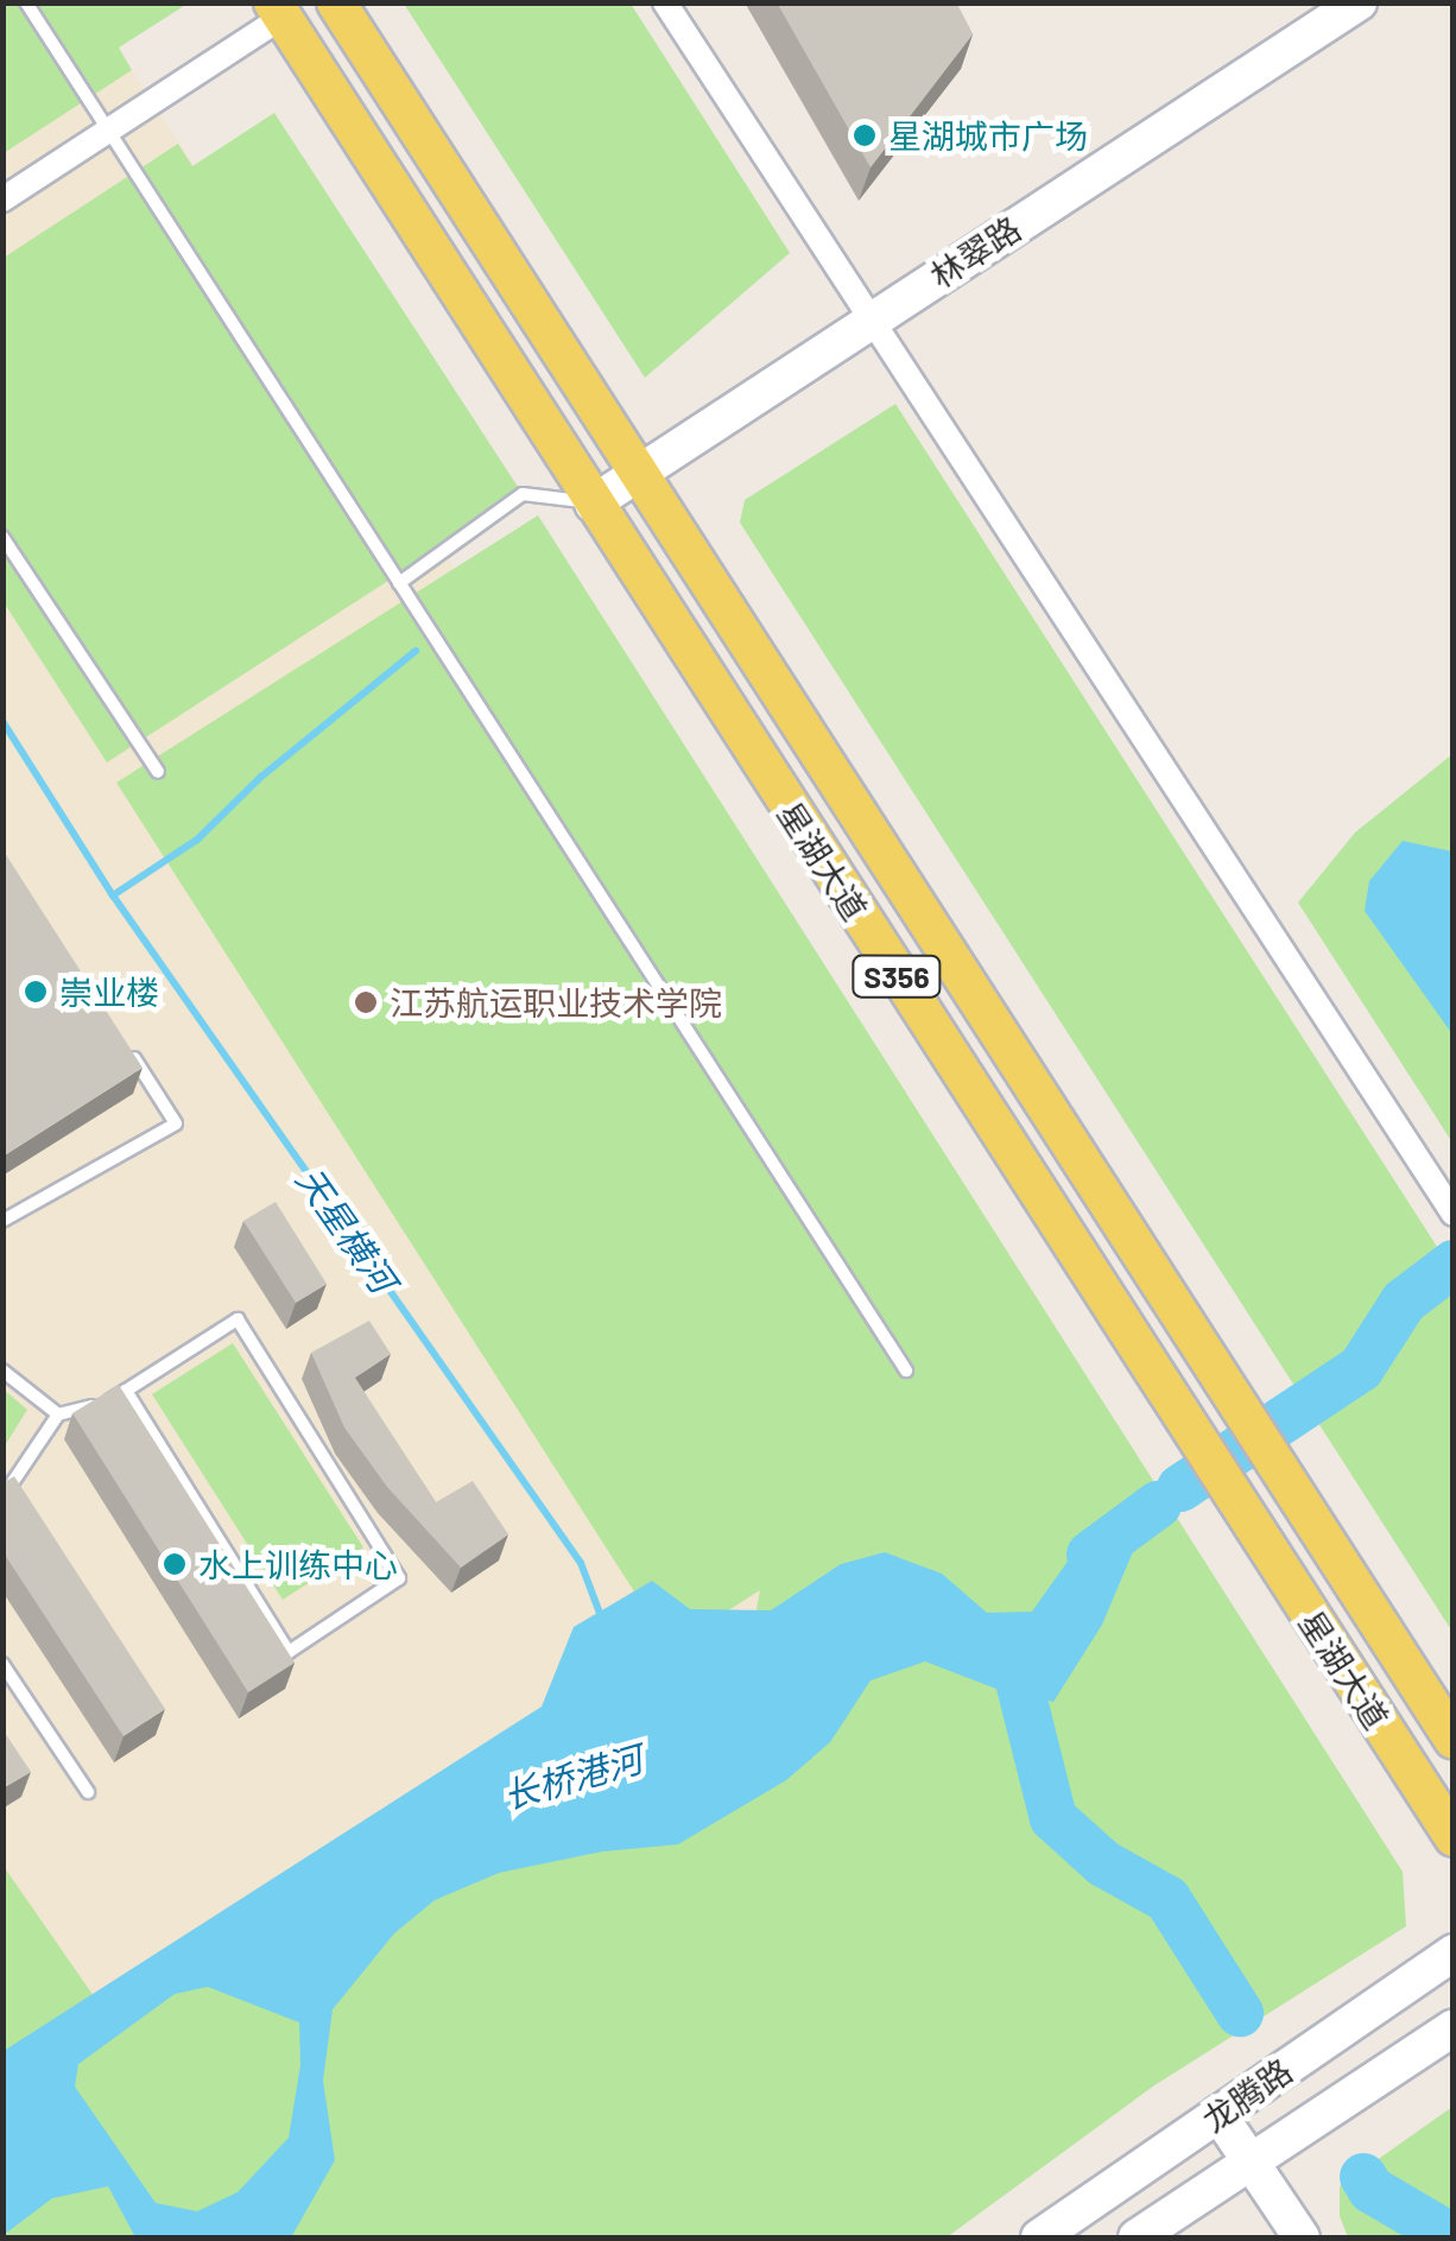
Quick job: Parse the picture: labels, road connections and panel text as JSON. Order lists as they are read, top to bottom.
{
  "streets": {
    "main road": ["星湖大道", "S356"],
    "street": ["林翠路", "龙腾路"]
  },
  "crossings": [
    ["林翠路", "星湖大道"]
  ],
  "water": ["天星横河", "长桥港河"],
  "places": [
    "星湖城市广场",
    "崇业楼",
    "江苏航运职业技术学院",
    "水上训练中心"
  ]
}
